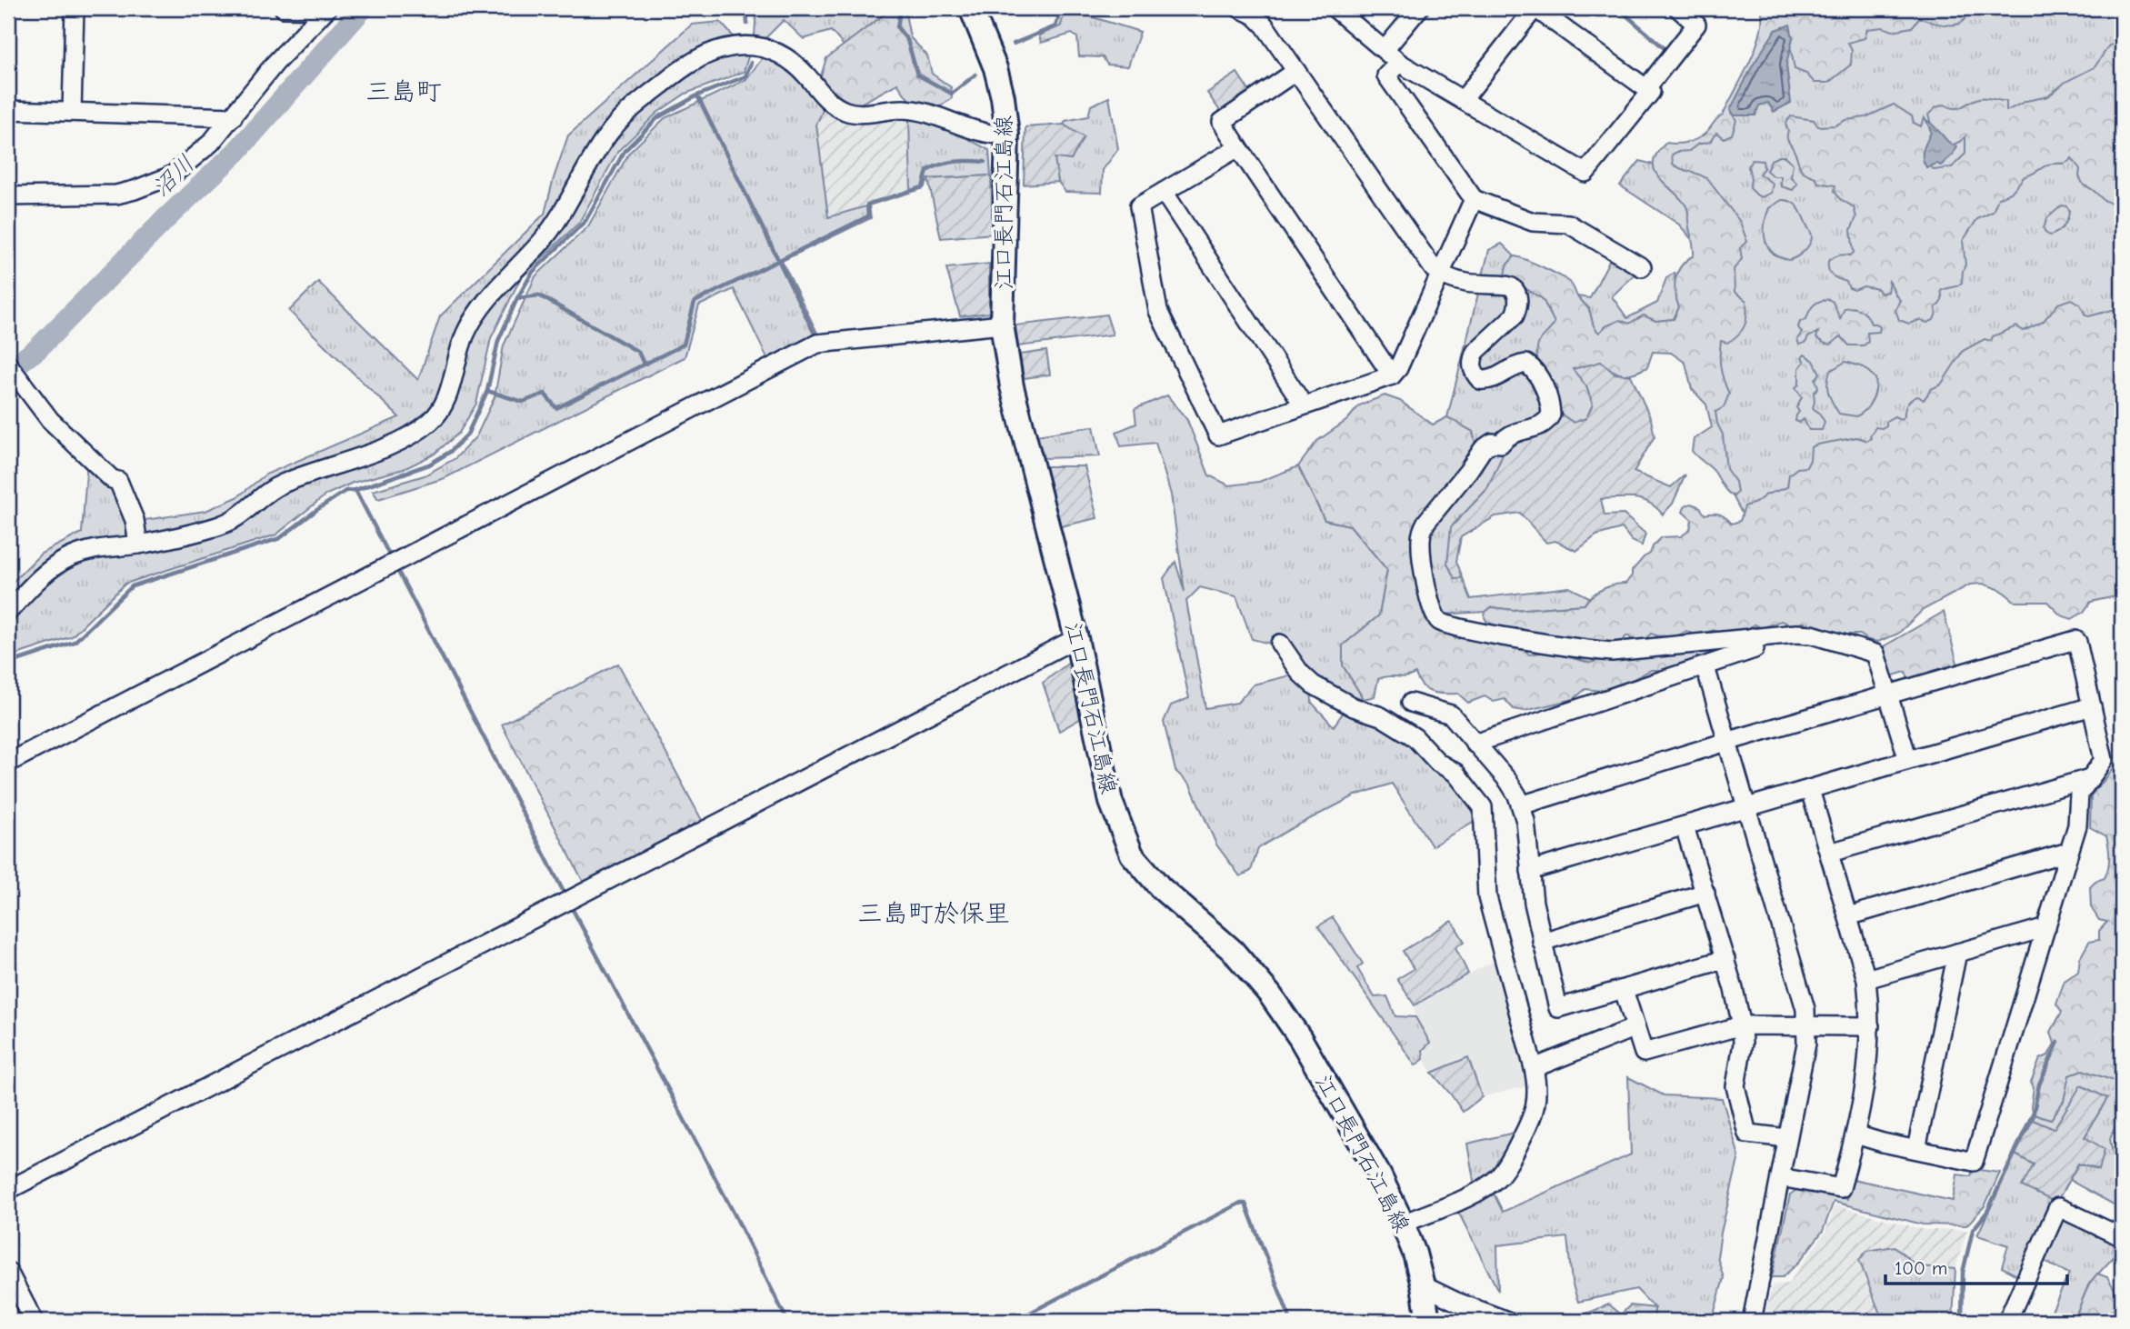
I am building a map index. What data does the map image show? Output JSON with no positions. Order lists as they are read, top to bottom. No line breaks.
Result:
{"streets":{"main road":["江口長門石江島線"]},"districts":["三島町","三島町於保里"],"water":["沼川"],"scale_bar":"100 m"}
